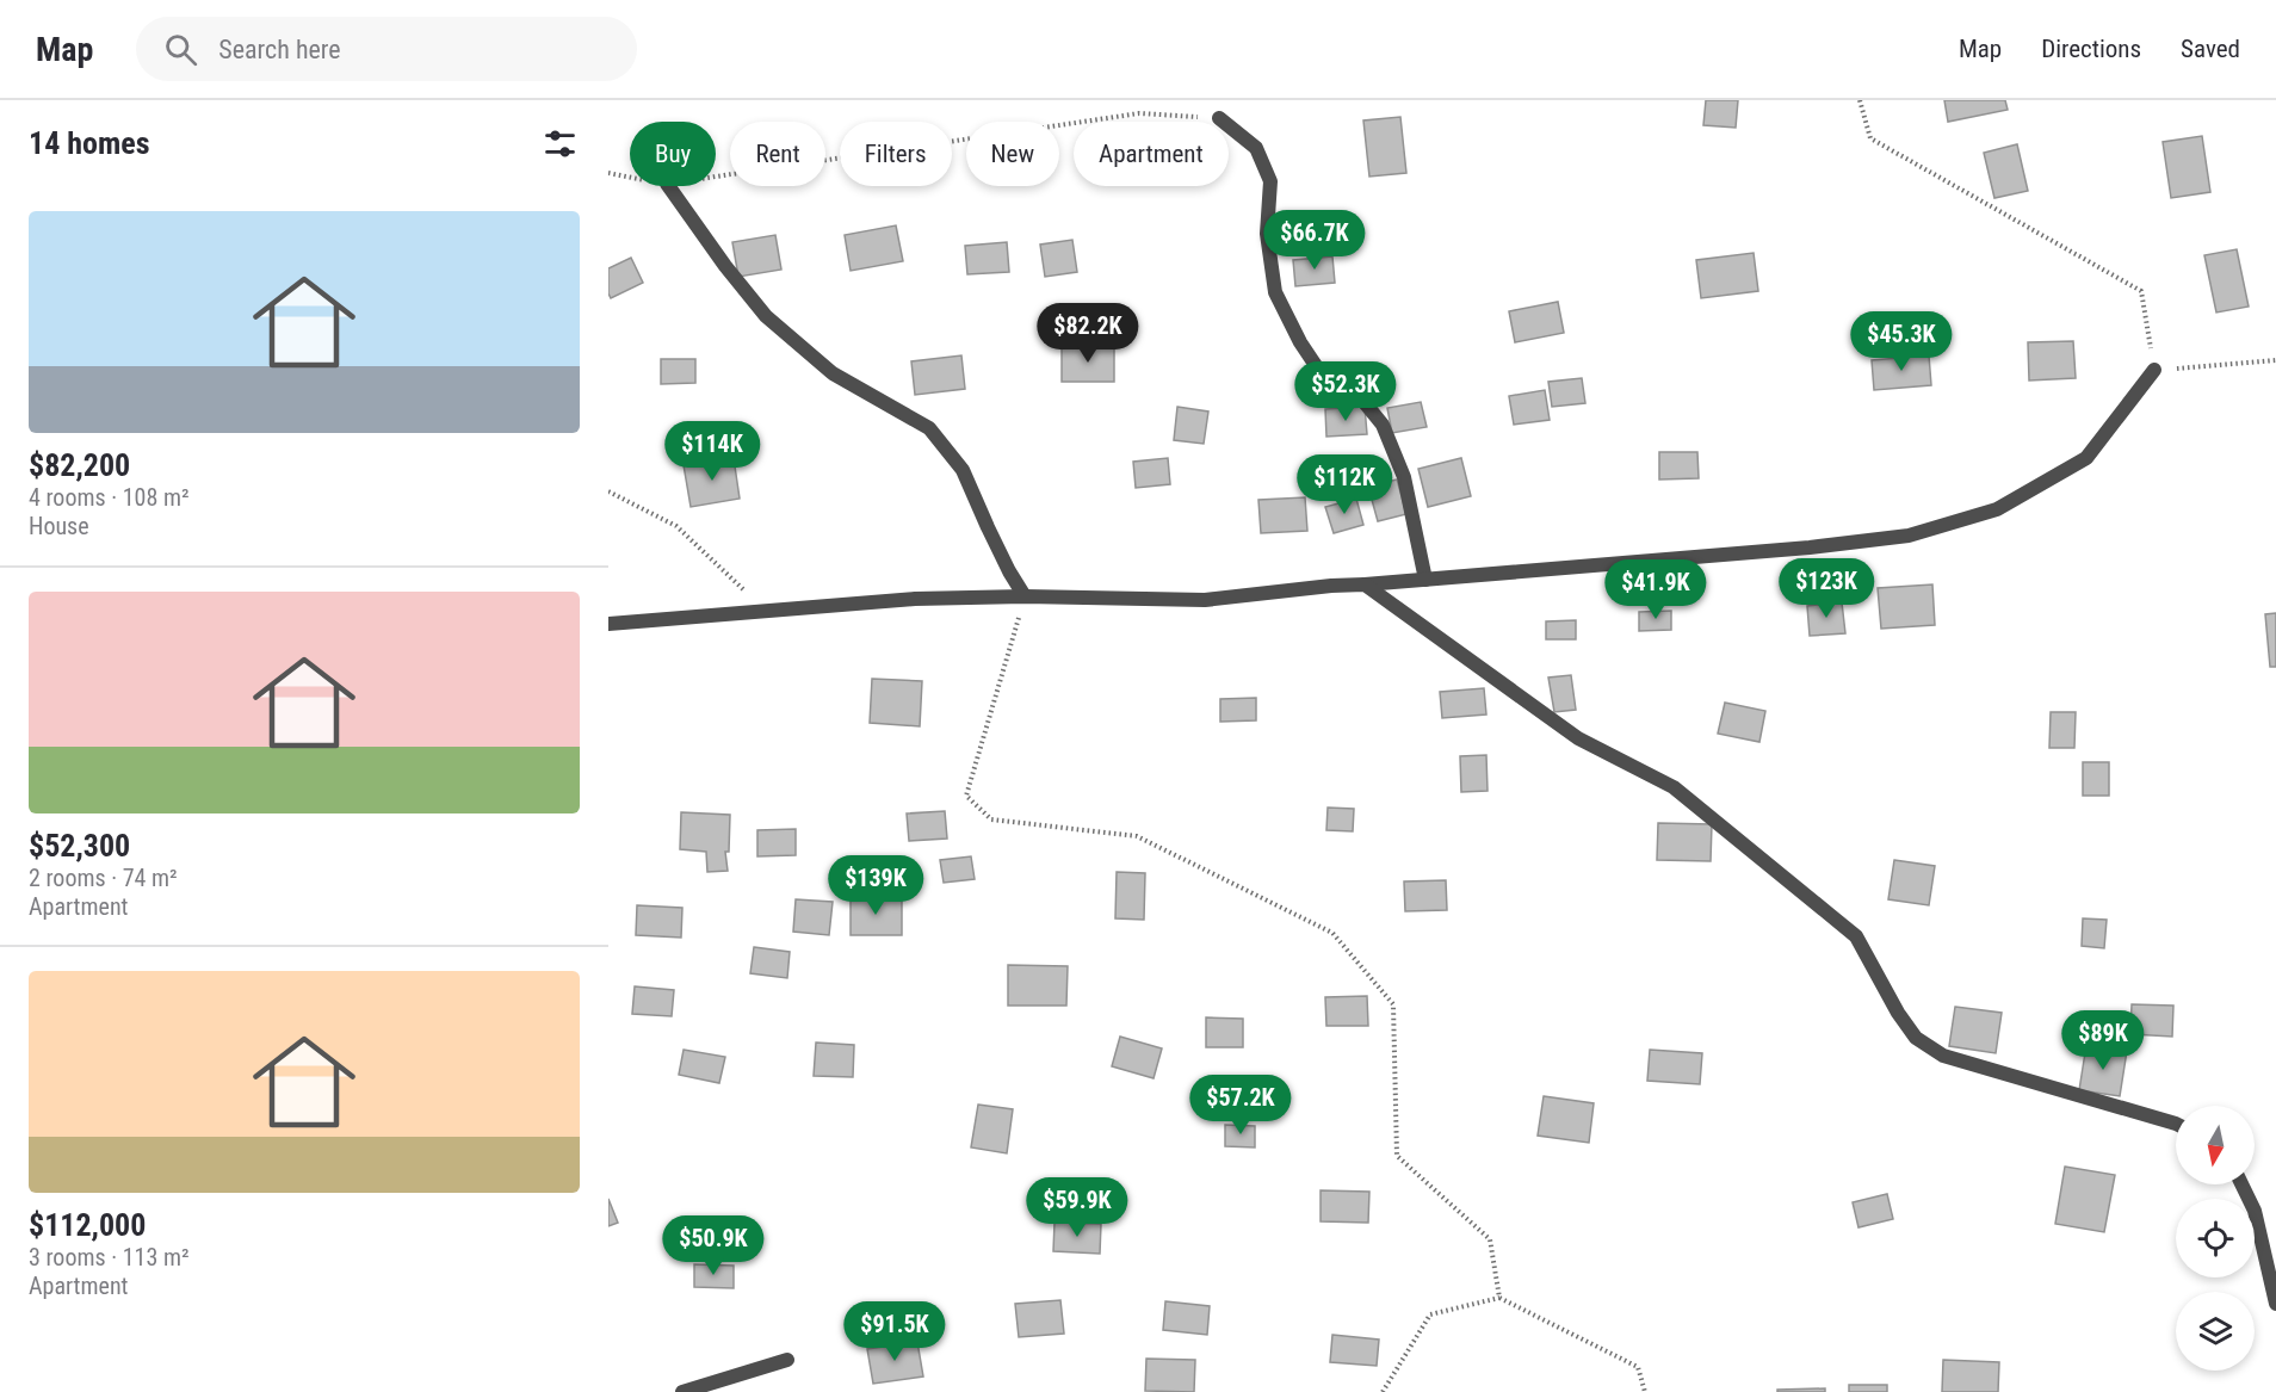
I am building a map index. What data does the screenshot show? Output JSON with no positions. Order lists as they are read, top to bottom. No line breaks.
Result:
{"north":"bottom","page":{"header":"Map","search":"Search here","nav":["Map","Directions","Saved"],"heading":"14 homes","chip":["Buy","Rent","Filters","New","Apartment"],"list":[{"name":"$82,200","note":"4 rooms · 108 m² · House"},{"name":"$52,300","note":"2 rooms · 74 m² · Apartment"},{"name":"$112,000","note":"3 rooms · 113 m² · Apartment"}],"price":["$66.7K","$82.2K","$45.3K","$52.3K","$114K","$112K","$123K","$41.9K","$139K","$89K","$57.2K","$59.9K","$50.9K","$91.5K"]}}
